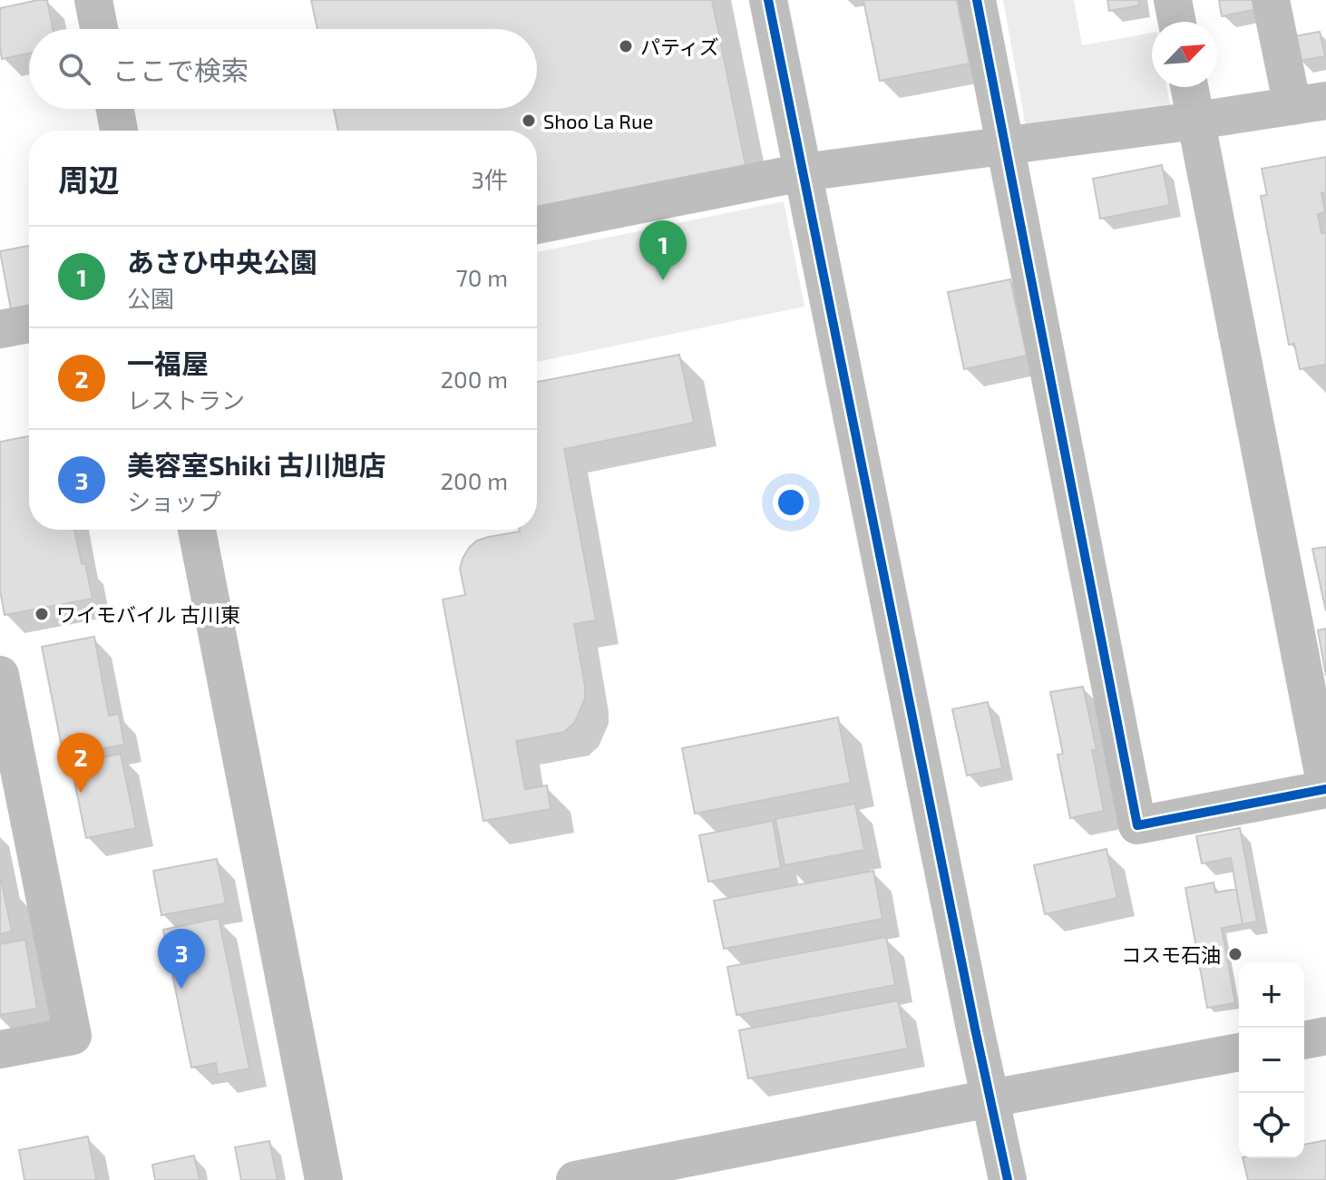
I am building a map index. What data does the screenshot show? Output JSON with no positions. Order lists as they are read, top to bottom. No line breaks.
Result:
{"places":["パティズ","Shoo La Rue","ワイモバイル 古川東","コスモ石油"],"north":"top right","page":{"search":"ここで検索","heading":["周辺","3件"],"pins":["1","2","3"],"list":[{"mark":"1","name":"あさひ中央公園","note":"公園","value":"70 m"},{"mark":"2","name":"一福屋","note":"レストラン","value":"200 m"},{"mark":"3","name":"美容室Shiki 古川旭店","note":"ショップ","value":"200 m"}],"map_buttons":["+","−"]}}
